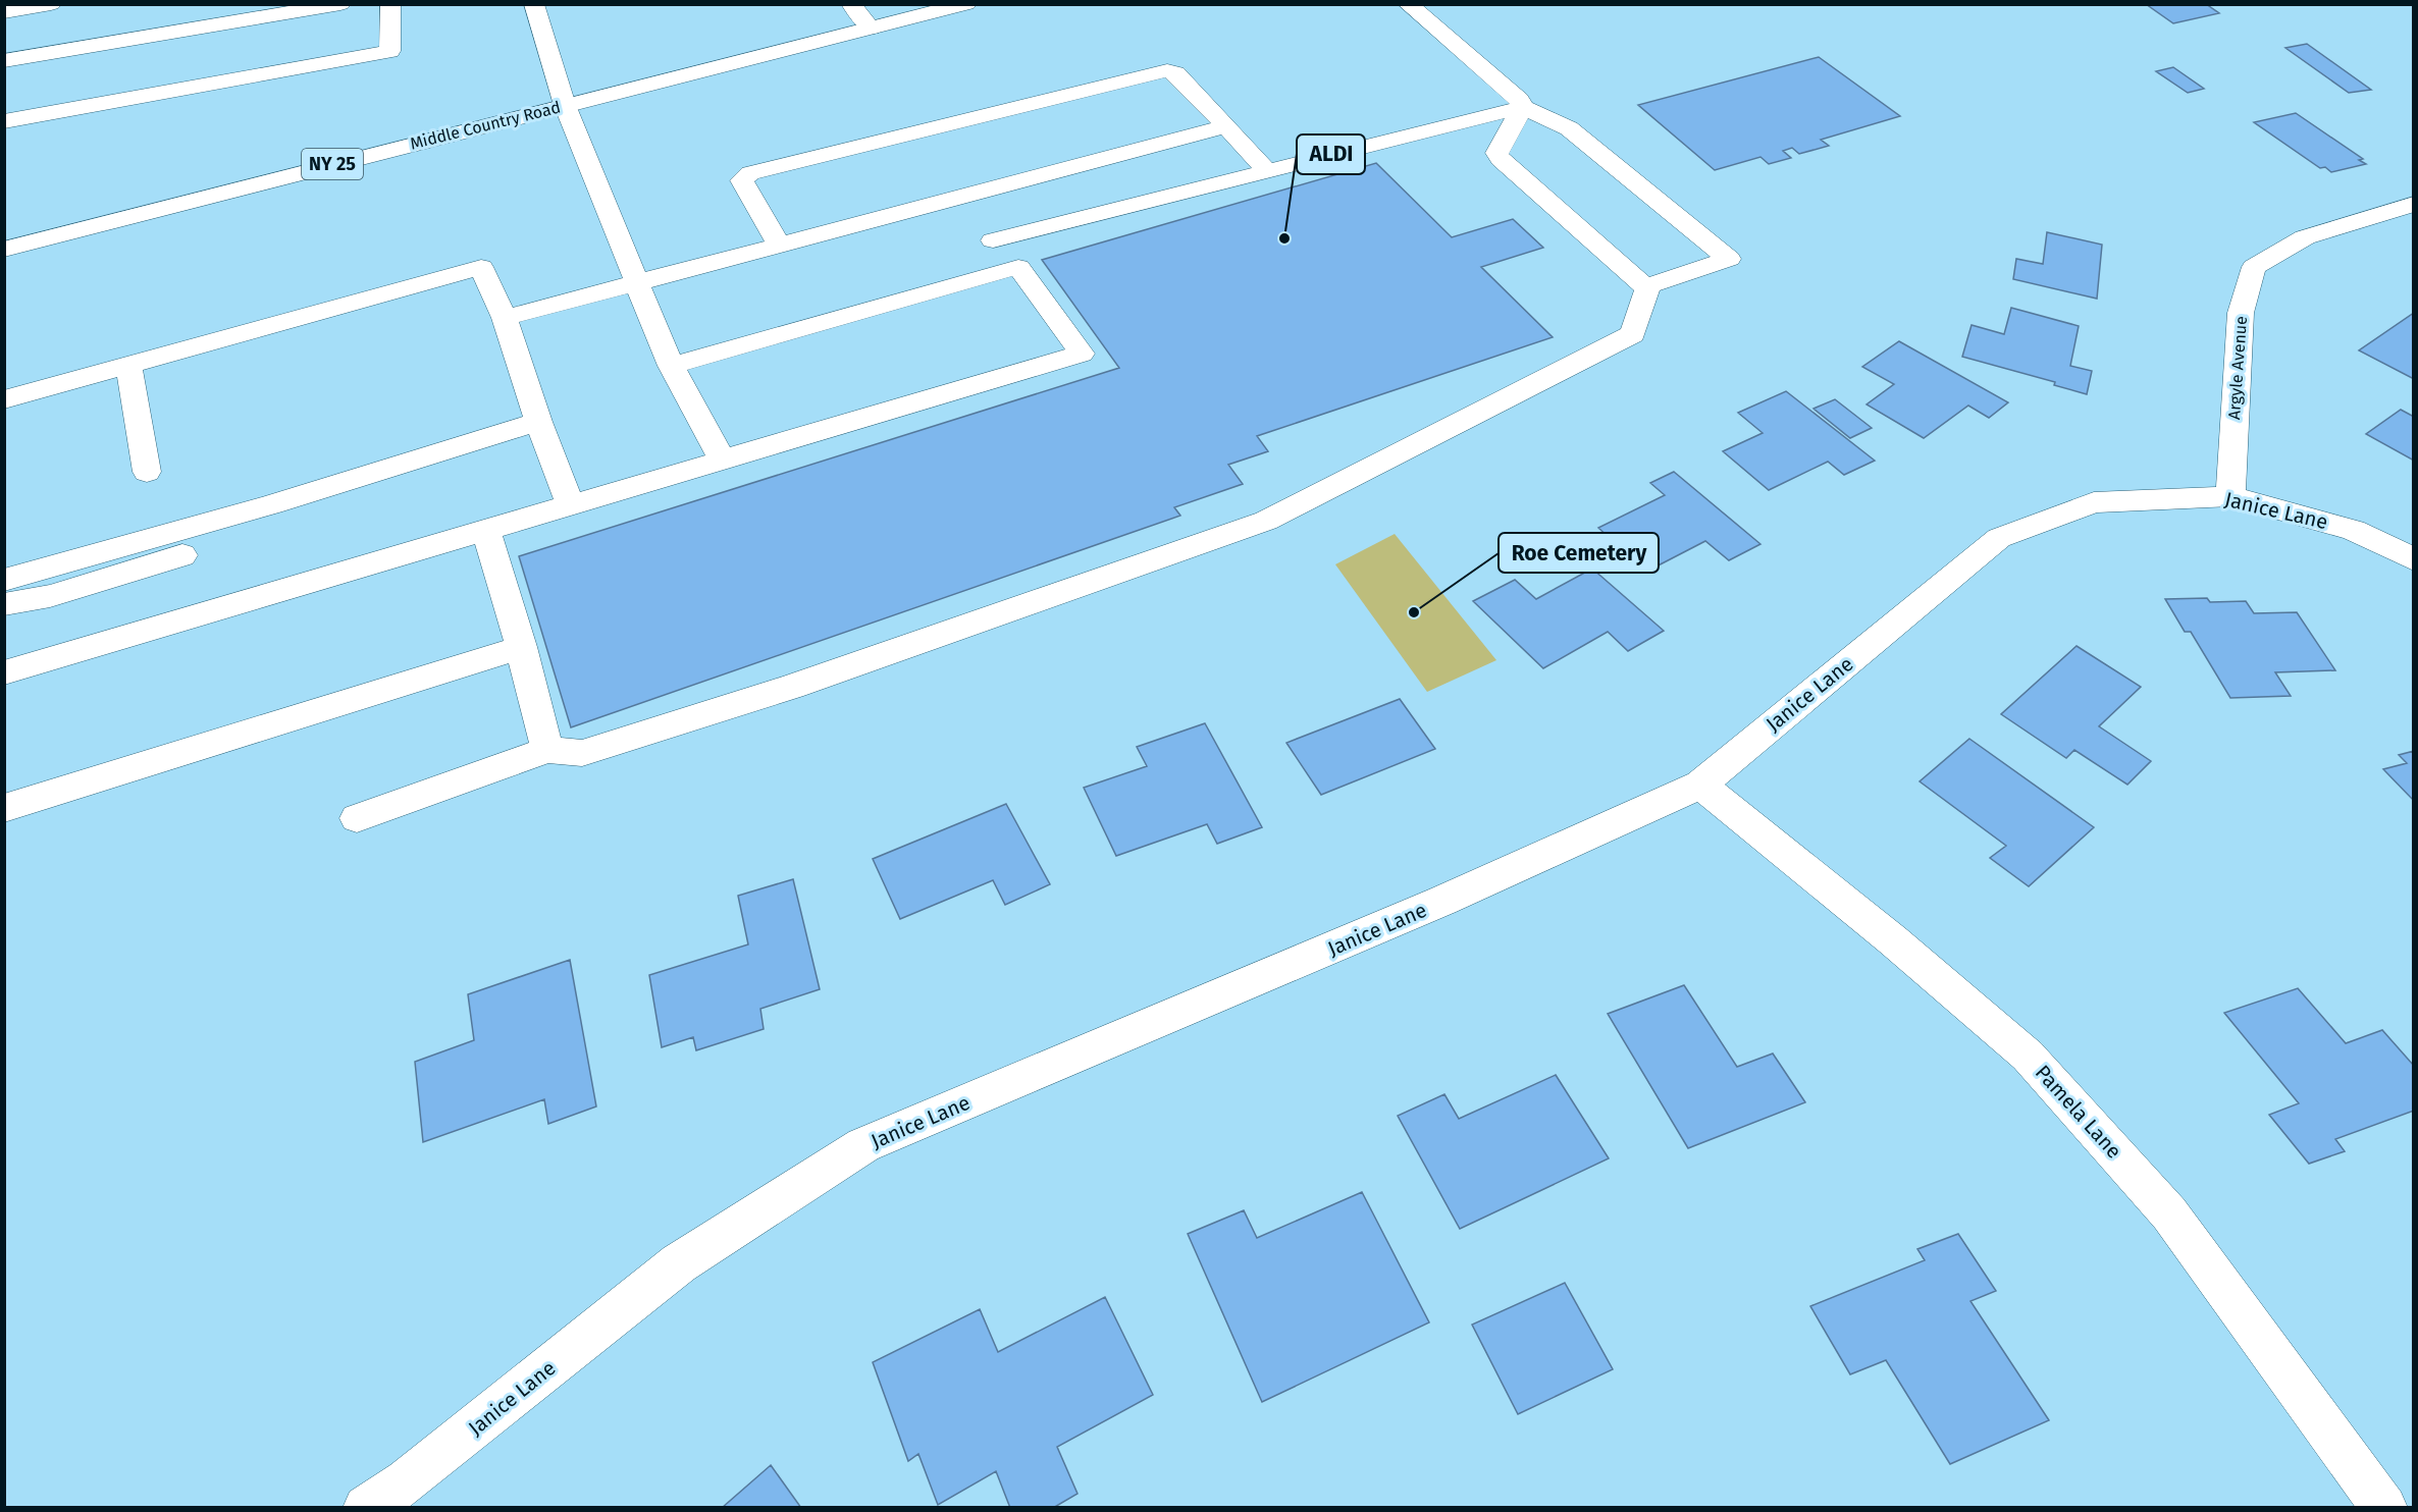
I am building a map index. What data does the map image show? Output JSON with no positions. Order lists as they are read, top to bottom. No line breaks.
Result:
{"streets":{"street":["Middle Country Road","NY 25","Argyle Avenue","Janice Lane","Pamela Lane"]},"crossings":[["Argyle Avenue","Janice Lane"],["Janice Lane","Pamela Lane"]],"places":["ALDI","Roe Cemetery"]}
